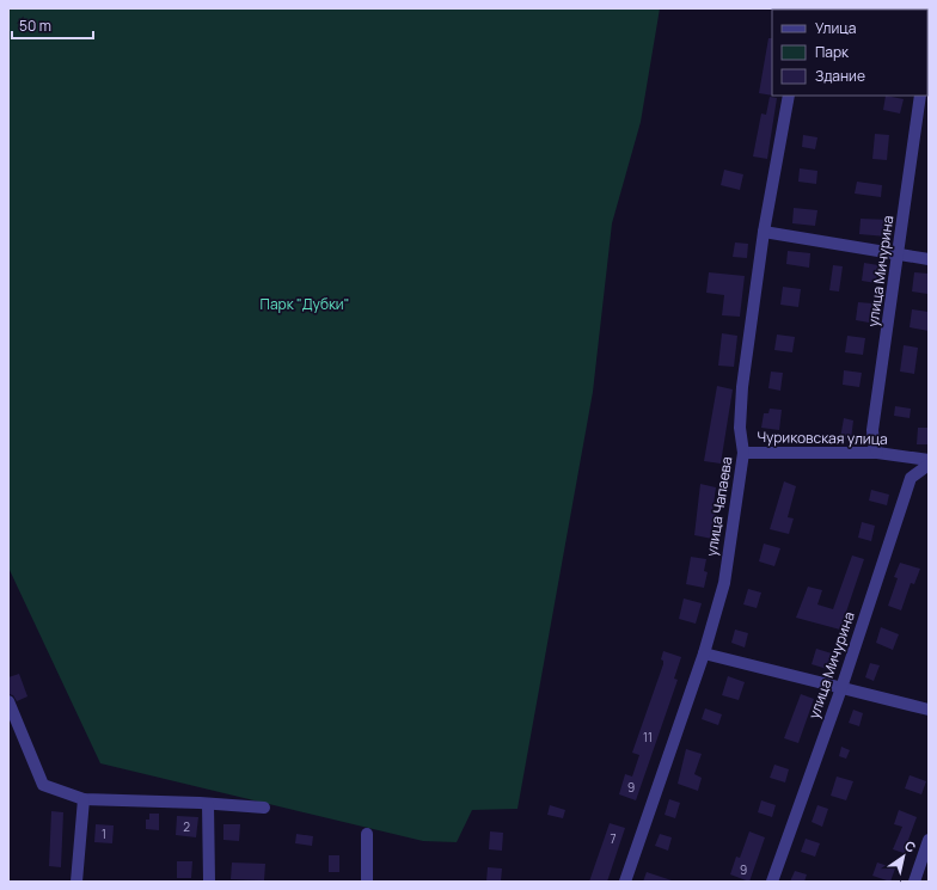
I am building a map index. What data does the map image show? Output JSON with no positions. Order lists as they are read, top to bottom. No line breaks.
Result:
{"streets":{"street":["улица Мичурина","Чуриковская улица","улица Чапаева"]},"crossings":[["улица Мичурина","Чуриковская улица"],["Чуриковская улица","улица Чапаева"]],"parks":["Парк \"Дубки\""],"house_numbers":["11","9","2","1","7","9"],"legend":["Улица","Парк","Здание"],"scale_bar":"50 m","north":"top right"}
